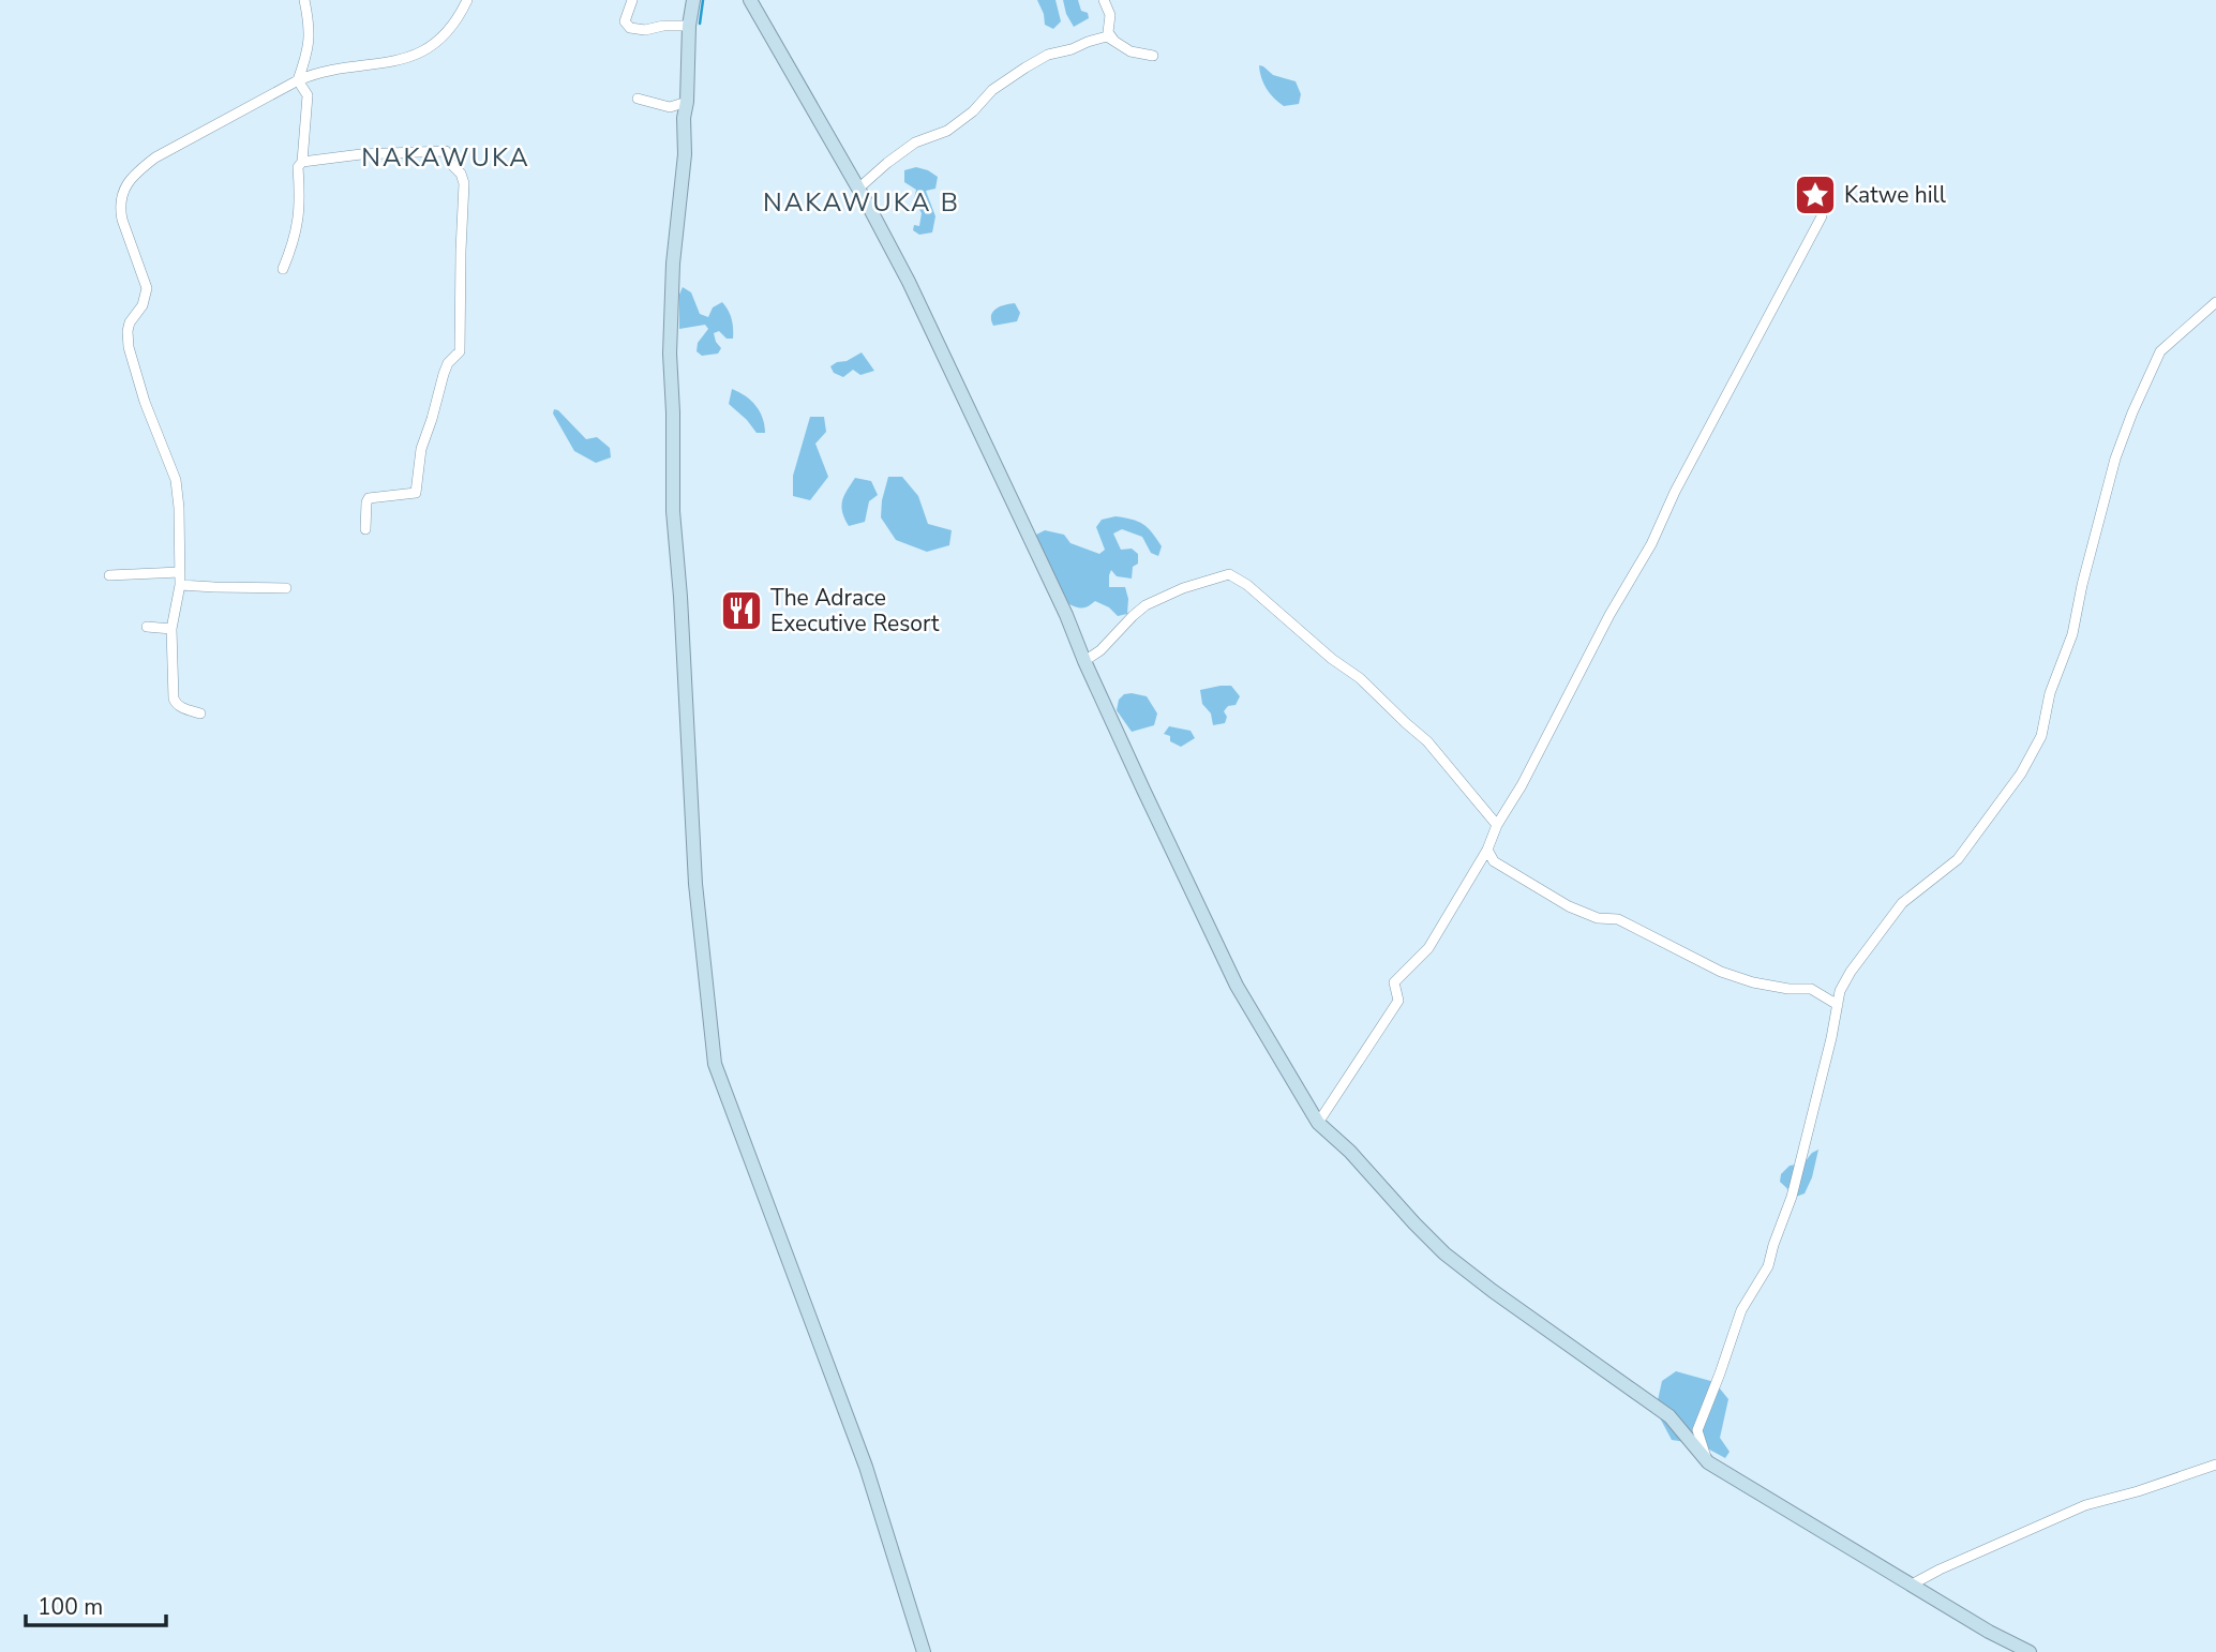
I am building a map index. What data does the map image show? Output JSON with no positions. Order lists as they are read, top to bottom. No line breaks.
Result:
{"districts":["NAKAWUKA","NAKAWUKA B"],"places":{"place":["Katwe hill"],"restaurant":["The Adrace Executive Resort"]},"scale_bar":"100 m"}
